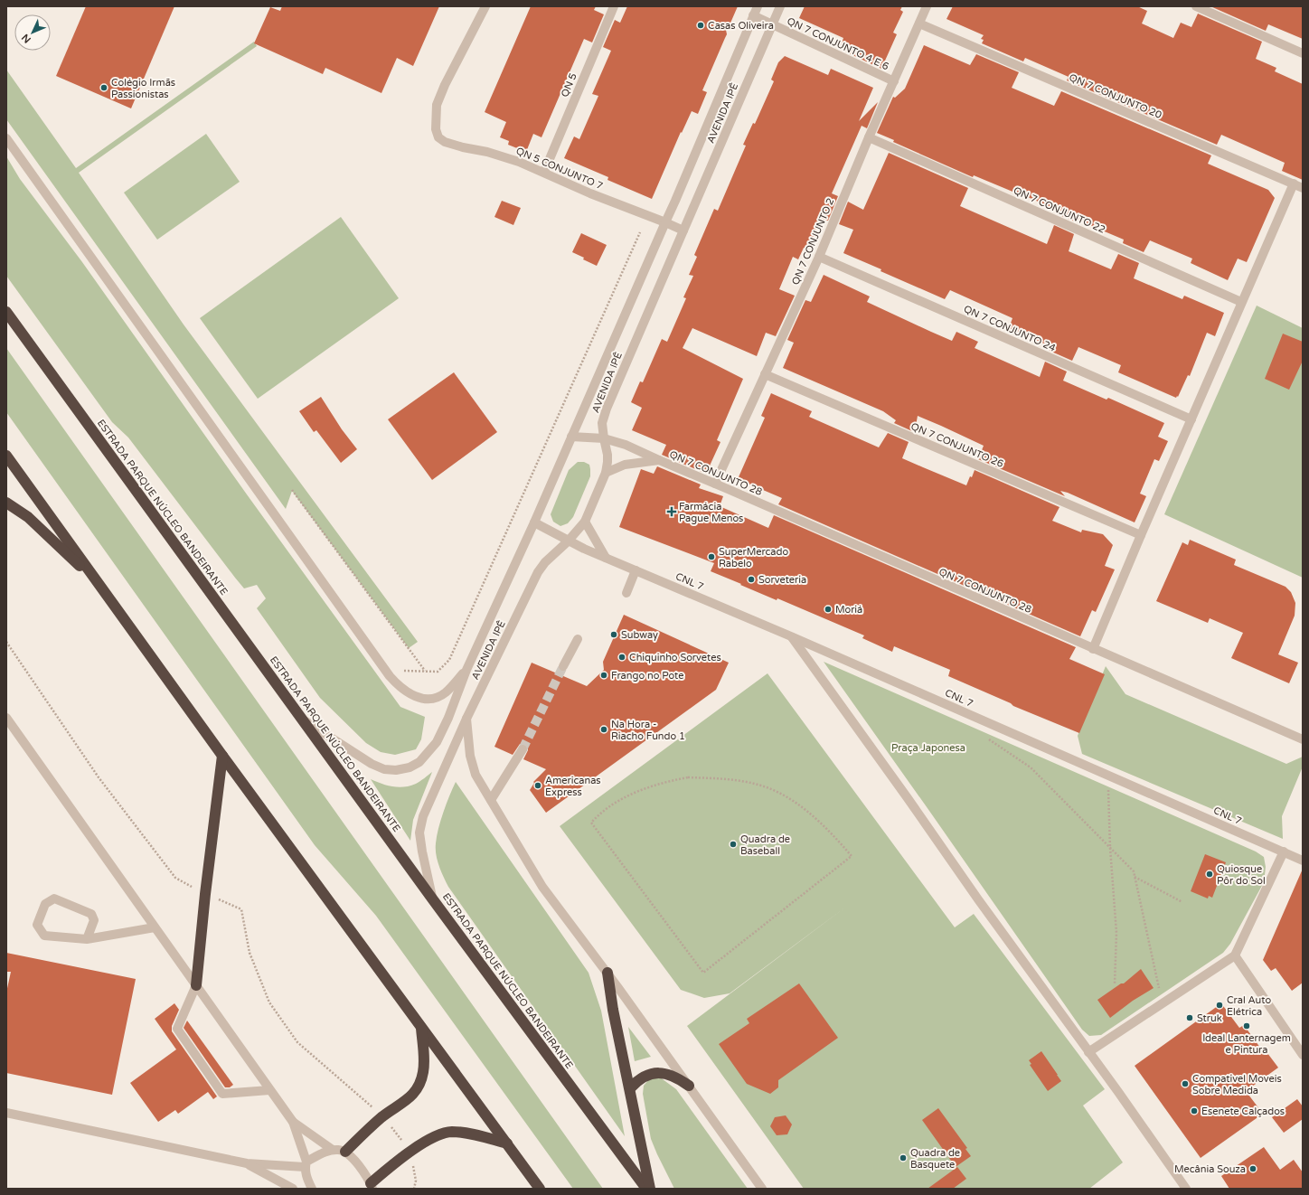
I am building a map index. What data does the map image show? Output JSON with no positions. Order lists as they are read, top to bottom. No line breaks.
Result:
{"streets":{"highway":["ESTRADA PARQUE NÚCLEO BANDEIRANTE"],"street":["QN 7 CONJUNTO 4 E 6","QN 5","QN 7 CONJUNTO 20","AVENIDA IPÊ","QN 5 CONJUNTO 7","QN 7 CONJUNTO 22","QN 7 CONJUNTO 2","QN 7 CONJUNTO 24","QN 7 CONJUNTO 26","QN 7 CONJUNTO 28","CNL 7"]},"crossings":[["QN 7 CONJUNTO 4 E 6","AVENIDA IPÊ"],["QN 7 CONJUNTO 4 E 6","QN 7 CONJUNTO 2"],["QN 5","QN 5 CONJUNTO 7"],["QN 7 CONJUNTO 20","QN 7 CONJUNTO 2"],["AVENIDA IPÊ","QN 5 CONJUNTO 7"],["AVENIDA IPÊ","QN 7 CONJUNTO 28"],["AVENIDA IPÊ","ESTRADA PARQUE NÚCLEO BANDEIRANTE"],["AVENIDA IPÊ","CNL 7"],["QN 7 CONJUNTO 22","QN 7 CONJUNTO 2"],["QN 7 CONJUNTO 2","QN 7 CONJUNTO 24"],["QN 7 CONJUNTO 2","QN 7 CONJUNTO 26"],["QN 7 CONJUNTO 2","QN 7 CONJUNTO 28"]],"parks":["Praça Japonesa"],"places":{"other":["Casas Oliveira","Colégio Irmãs Passionistas","SuperMercado Rabelo","Sorveteria","Moriá","Subway","Chiquinho Sorvetes","Frango no Pote","Na Hora - Riacho Fundo 1","Americanas Express","Quadra de Baseball","Quiosque Pôr do Sol","Cral Auto Elétrica","Struk","Ideal Lanternagem e Pintura","Compativel Moveis Sobre Medida","Esenete Calçados","Quadra de Basquete","Mecânia Souza"],"health":["Farmácia Pague Menos"]},"north":"bottom left"}
